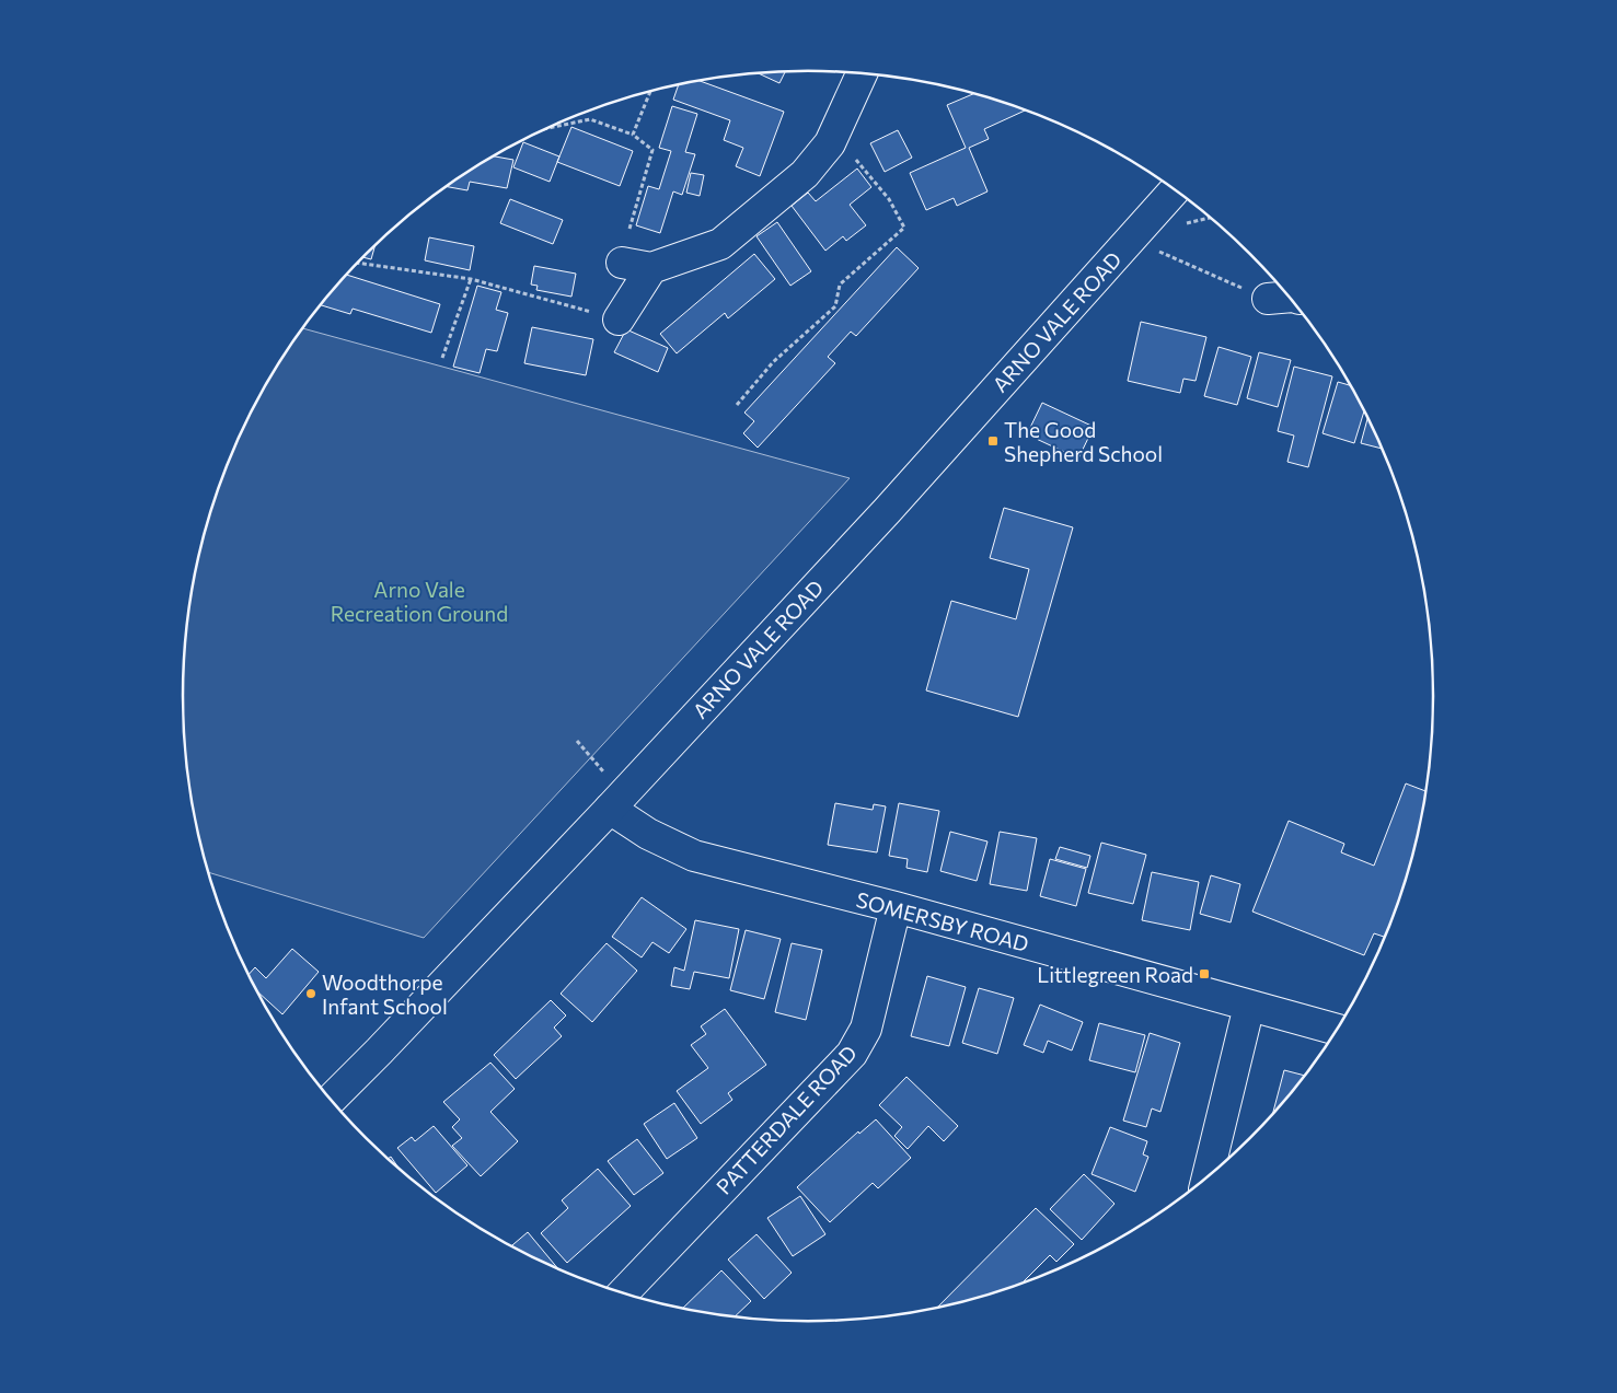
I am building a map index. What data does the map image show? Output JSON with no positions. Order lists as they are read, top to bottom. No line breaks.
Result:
{"streets":{"street":["ARNO VALE ROAD","SOMERSBY ROAD","PATTERDALE ROAD"]},"crossings":[["ARNO VALE ROAD","SOMERSBY ROAD"],["SOMERSBY ROAD","PATTERDALE ROAD"]],"parks":["Arno Vale Recreation Ground"],"places":{"transit":["The Good Shepherd School","Littlegreen Road"],"other":["Woodthorpe Infant School"]}}
